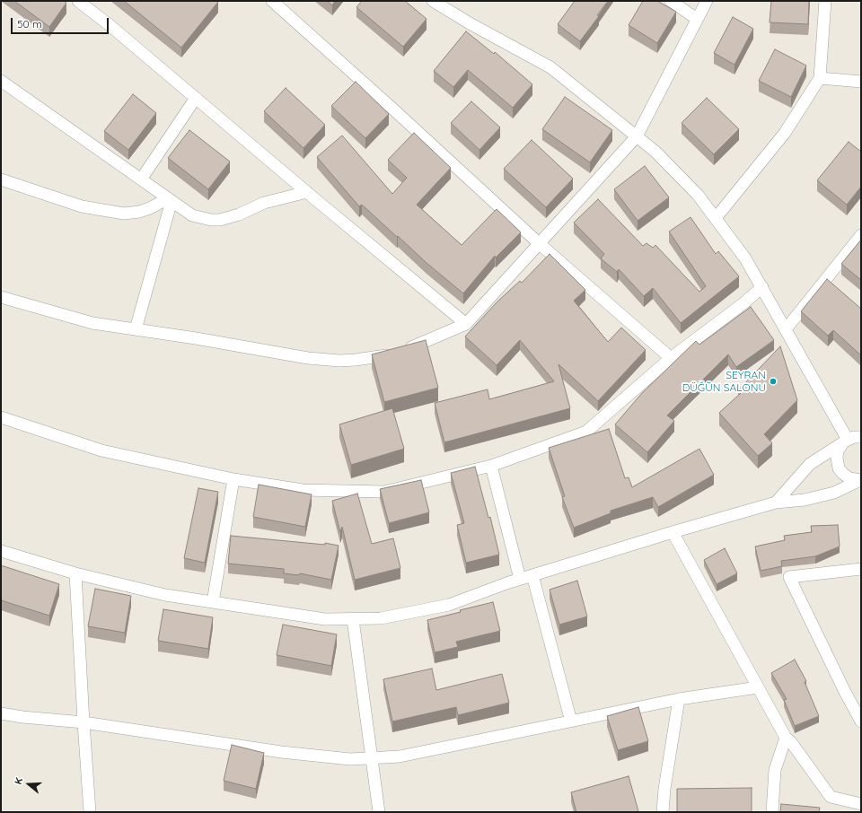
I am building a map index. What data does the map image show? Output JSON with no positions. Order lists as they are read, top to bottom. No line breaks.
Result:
{"places":["SEYRAN DÜĞÜN SALONU"],"scale_bar":"50 m","north":"left"}
